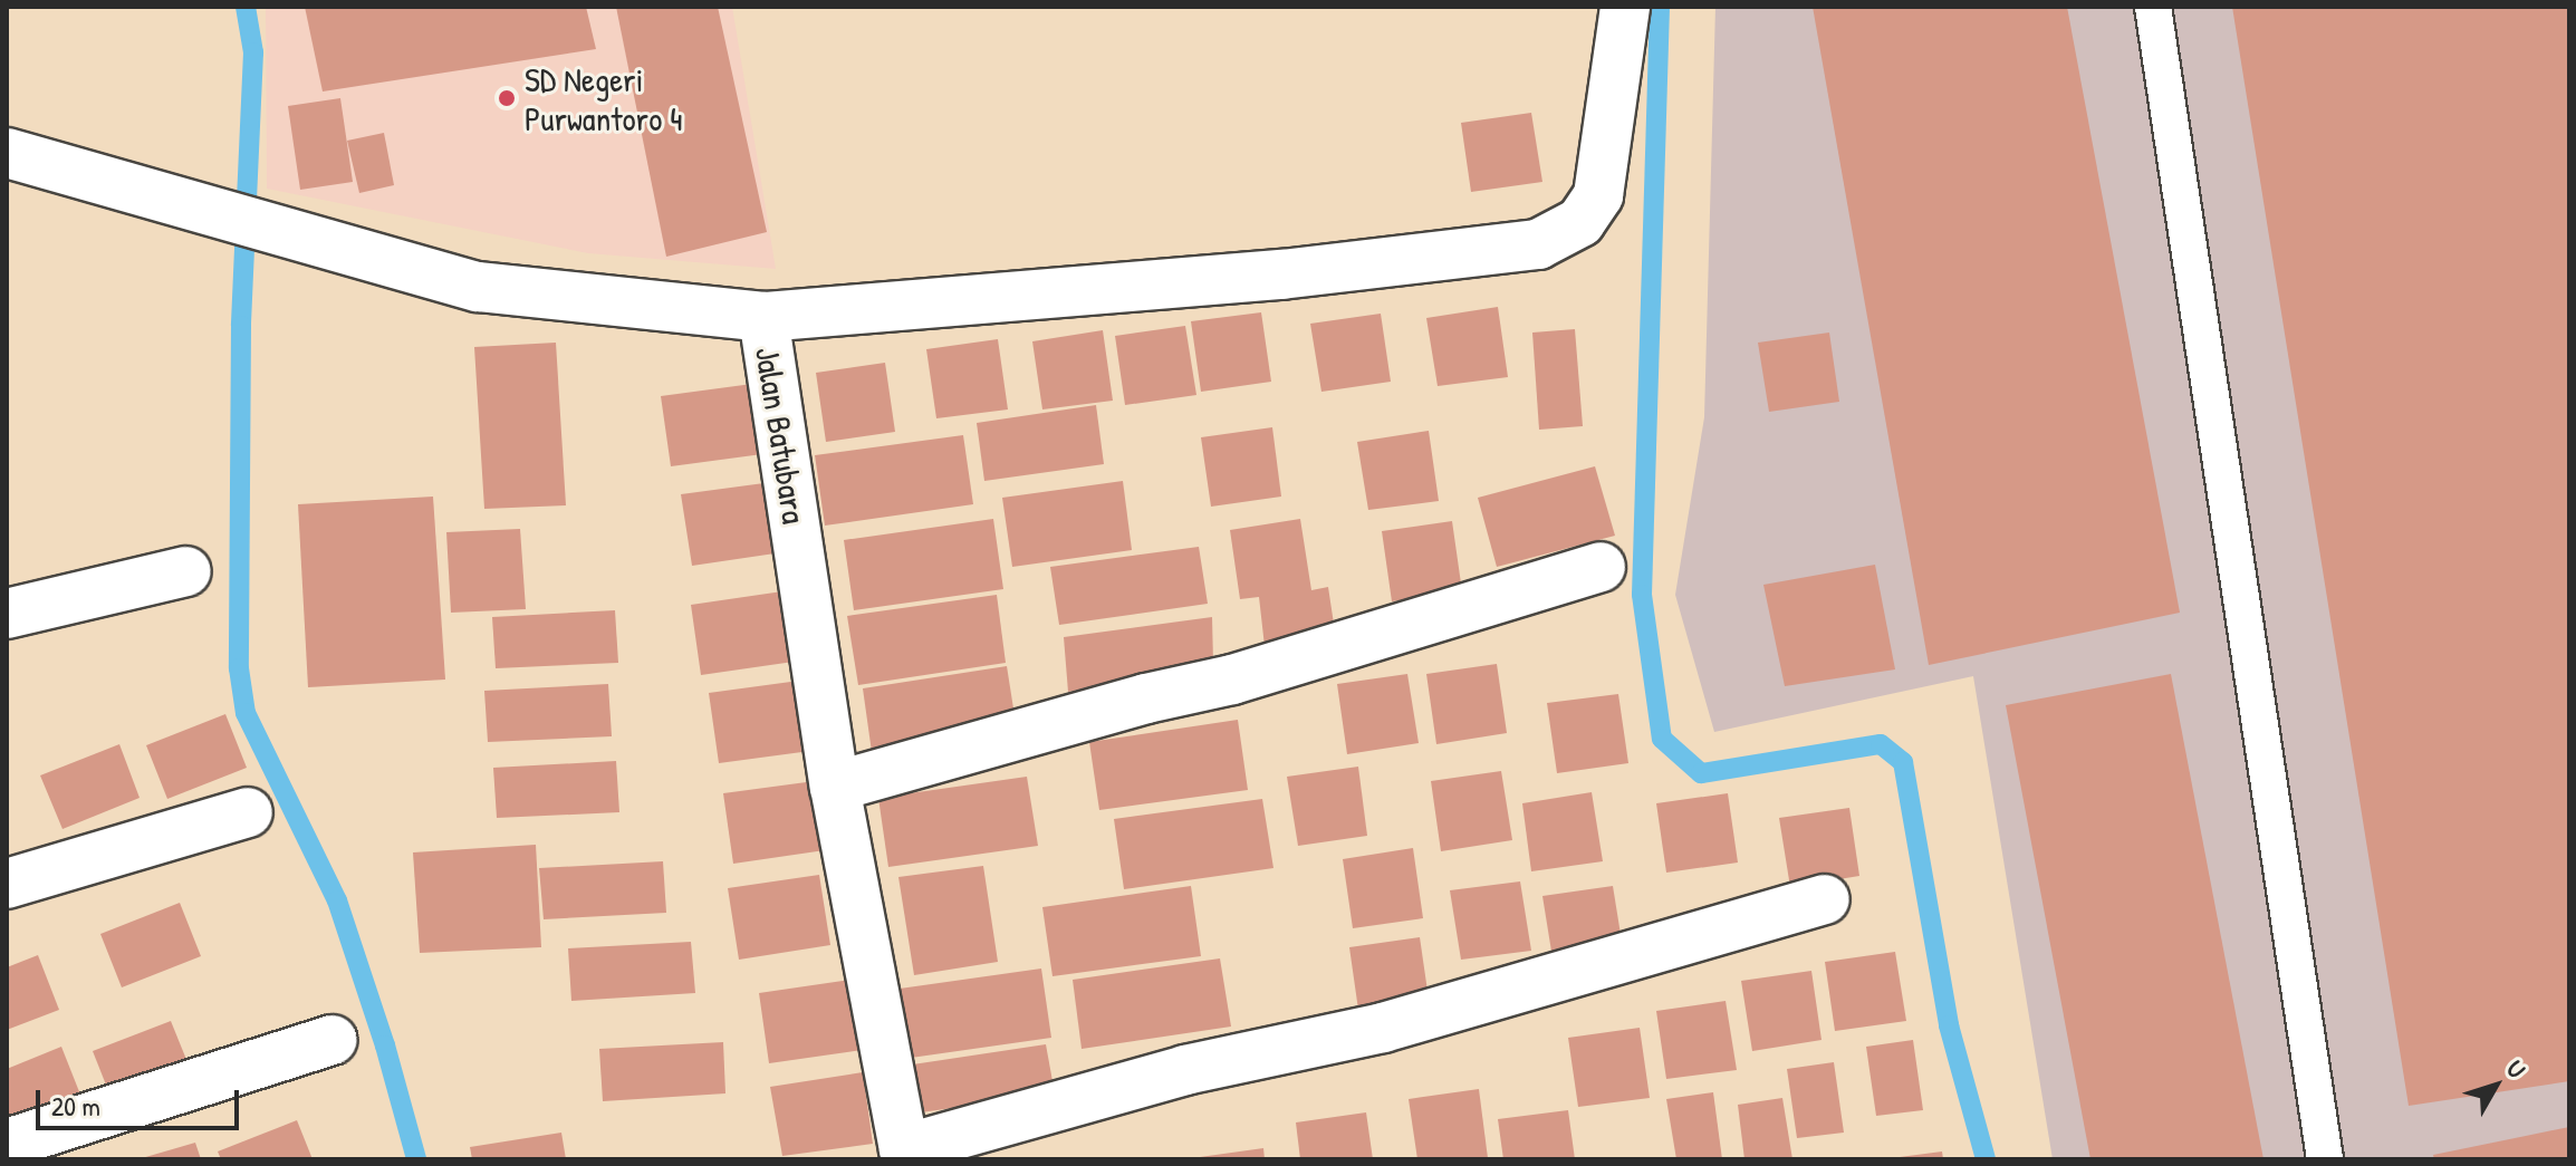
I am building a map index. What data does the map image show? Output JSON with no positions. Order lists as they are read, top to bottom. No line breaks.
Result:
{"streets":{"street":["Jalan Batubara"]},"places":["SD Negeri Purwantoro 4"],"scale_bar":"20 m","north":"top right"}
